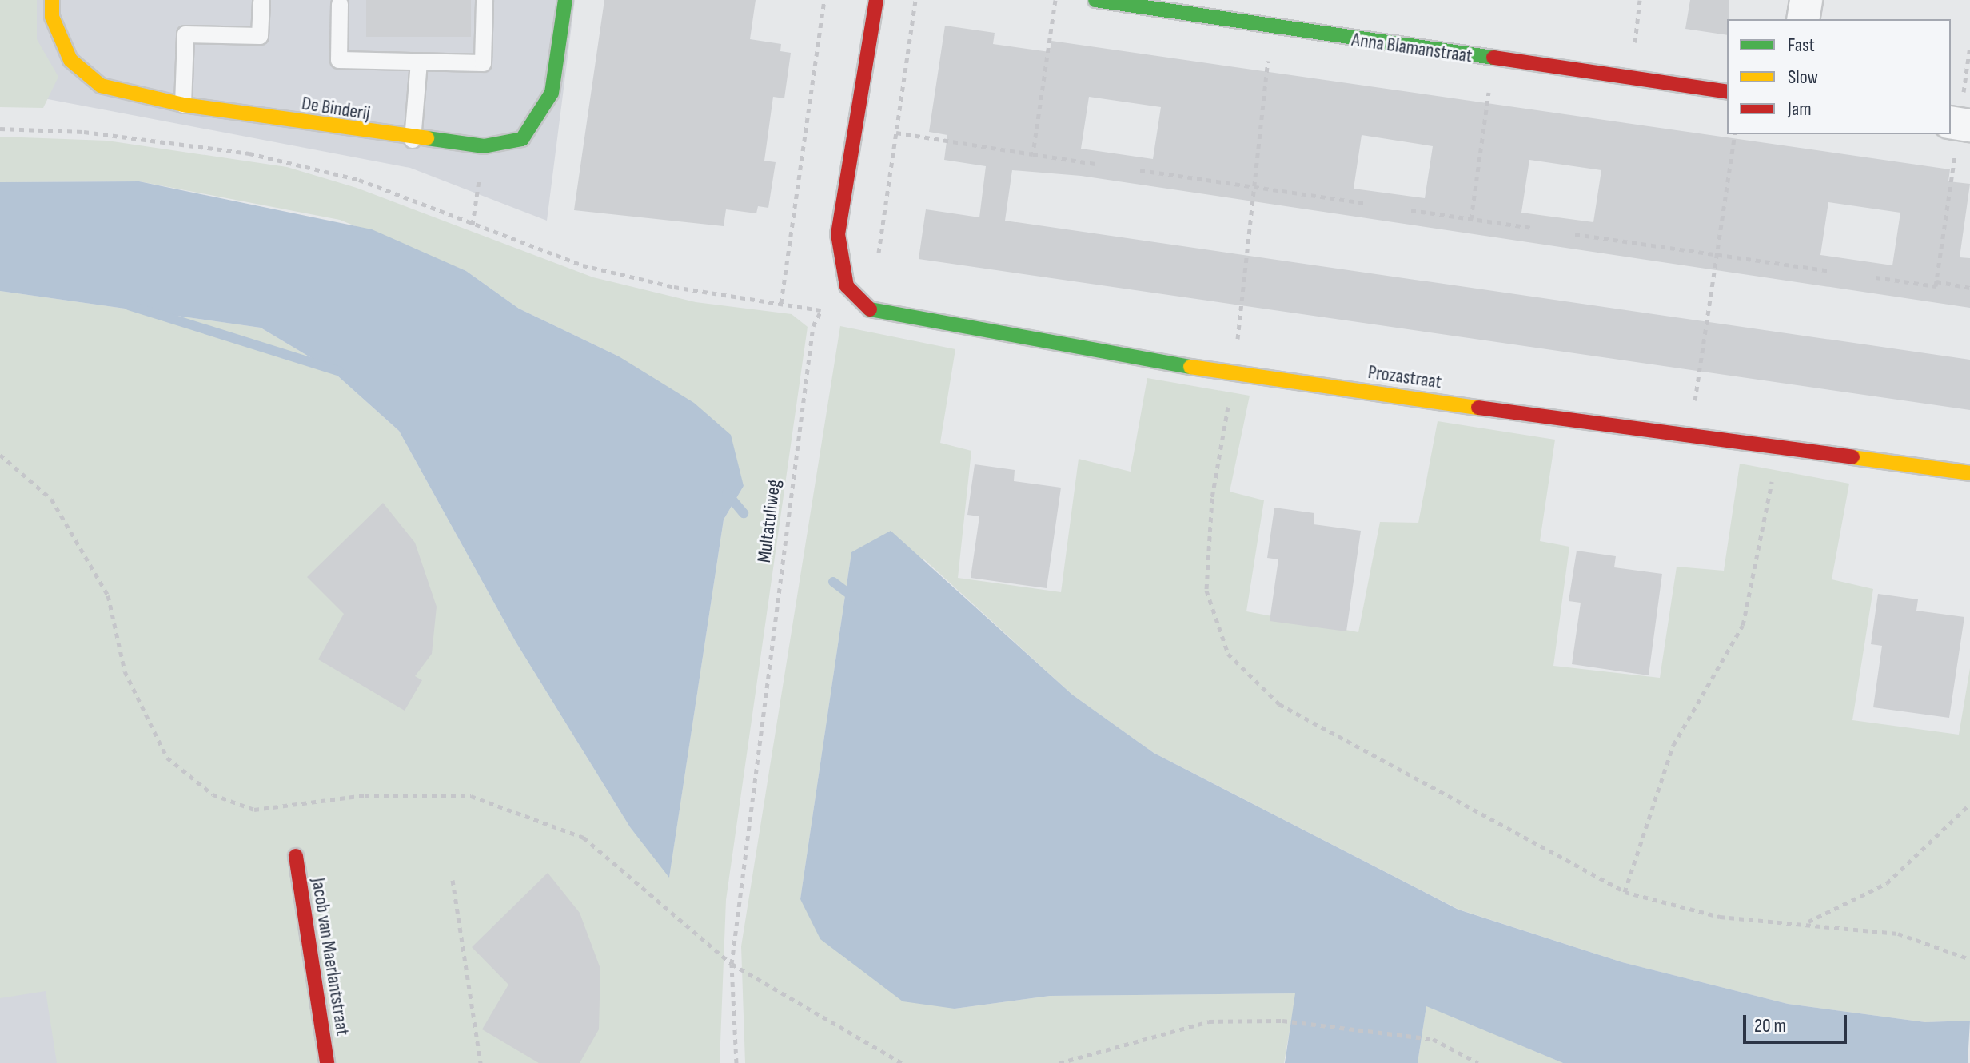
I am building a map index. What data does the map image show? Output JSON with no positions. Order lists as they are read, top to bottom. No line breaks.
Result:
{"streets":{"street":["Anna Blamanstraat","De Binderij","Prozastraat","Jacob van Maerlantstraat"],"path":["Multatuliweg"]},"legend":["Fast","Slow","Jam"],"scale_bar":"20 m"}
